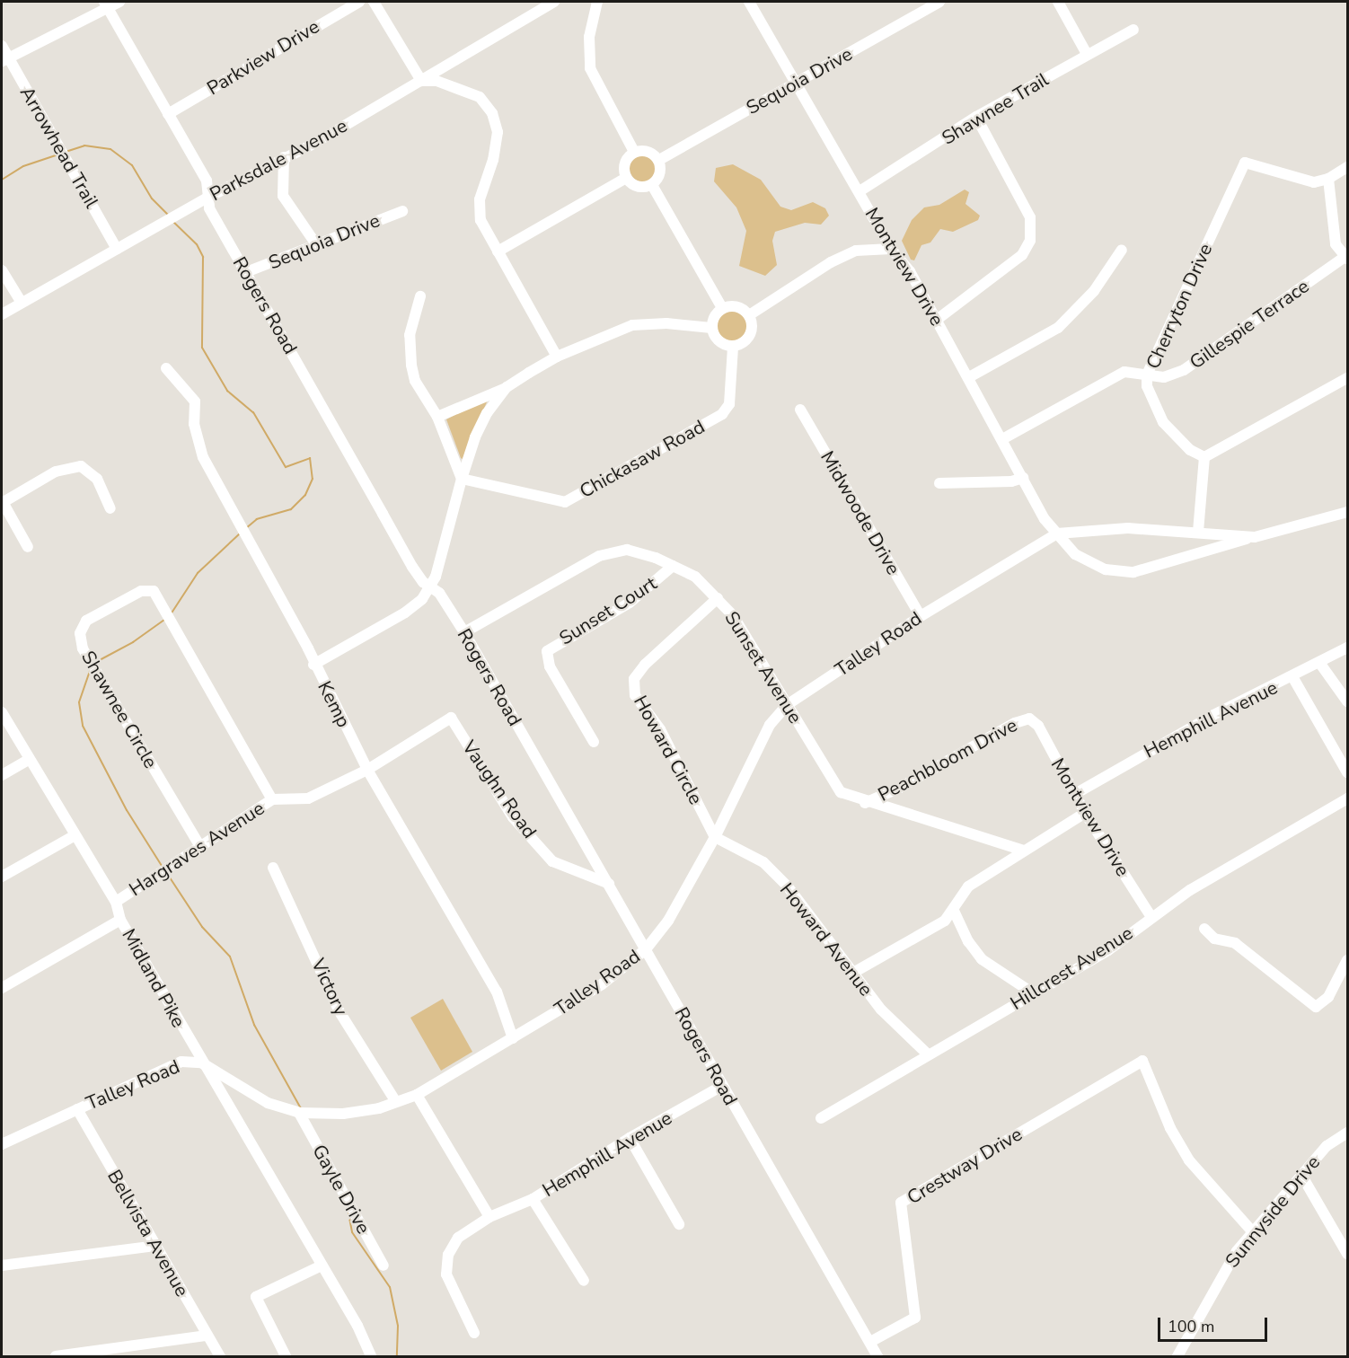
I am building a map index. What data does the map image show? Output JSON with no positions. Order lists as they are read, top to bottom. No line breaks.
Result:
{"streets":{"street":["Parkview Drive","Sequoia Drive","Shawnee Trail","Arrowhead Trail","Parksdale Avenue","Montview Drive","Rogers Road","Cherryton Drive","Gillespie Terrace","Chickasaw Road","Midwoode Drive","Sunset Court","Talley Road","Sunset Avenue","Kemp","Shawnee Circle","Hemphill Avenue","Howard Circle","Peachbloom Drive","Vaughn Road","Hargraves Avenue","Howard Avenue","Hillcrest Avenue","Midland Pike","Victory","Crestway Drive","Gayle Drive","Sunnyside Drive","Bellvista Avenue"]},"crossings":[["Parkview Drive","Rogers Road"],["Sequoia Drive","Montview Drive"],["Sequoia Drive","Rogers Road"],["Shawnee Trail","Montview Drive"],["Arrowhead Trail","Parksdale Avenue"],["Parksdale Avenue","Rogers Road"],["Montview Drive","Gillespie Terrace"],["Montview Drive","Talley Road"],["Montview Drive","Hemphill Avenue"],["Montview Drive","Peachbloom Drive"],["Montview Drive","Hillcrest Avenue"],["Rogers Road","Talley Road"],["Rogers Road","Sunset Avenue"],["Rogers Road","Hemphill Avenue"],["Rogers Road","Vaughn Road"],["Rogers Road","Crestway Drive"],["Cherryton Drive","Gillespie Terrace"],["Midwoode Drive","Talley Road"],["Sunset Court","Sunset Avenue"],["Talley Road","Sunset Avenue"],["Talley Road","Kemp"],["Talley Road","Howard Circle"],["Talley Road","Howard Avenue"],["Talley Road","Midland Pike"],["Talley Road","Victory"],["Talley Road","Gayle Drive"],["Talley Road","Bellvista Avenue"],["Sunset Avenue","Howard Circle"],["Sunset Avenue","Peachbloom Drive"],["Kemp","Hargraves Avenue"],["Shawnee Circle","Hargraves Avenue"],["Howard Circle","Howard Avenue"],["Vaughn Road","Hargraves Avenue"],["Hargraves Avenue","Midland Pike"],["Howard Avenue","Hillcrest Avenue"],["Crestway Drive","Sunnyside Drive"]],"scale_bar":"100 m"}
